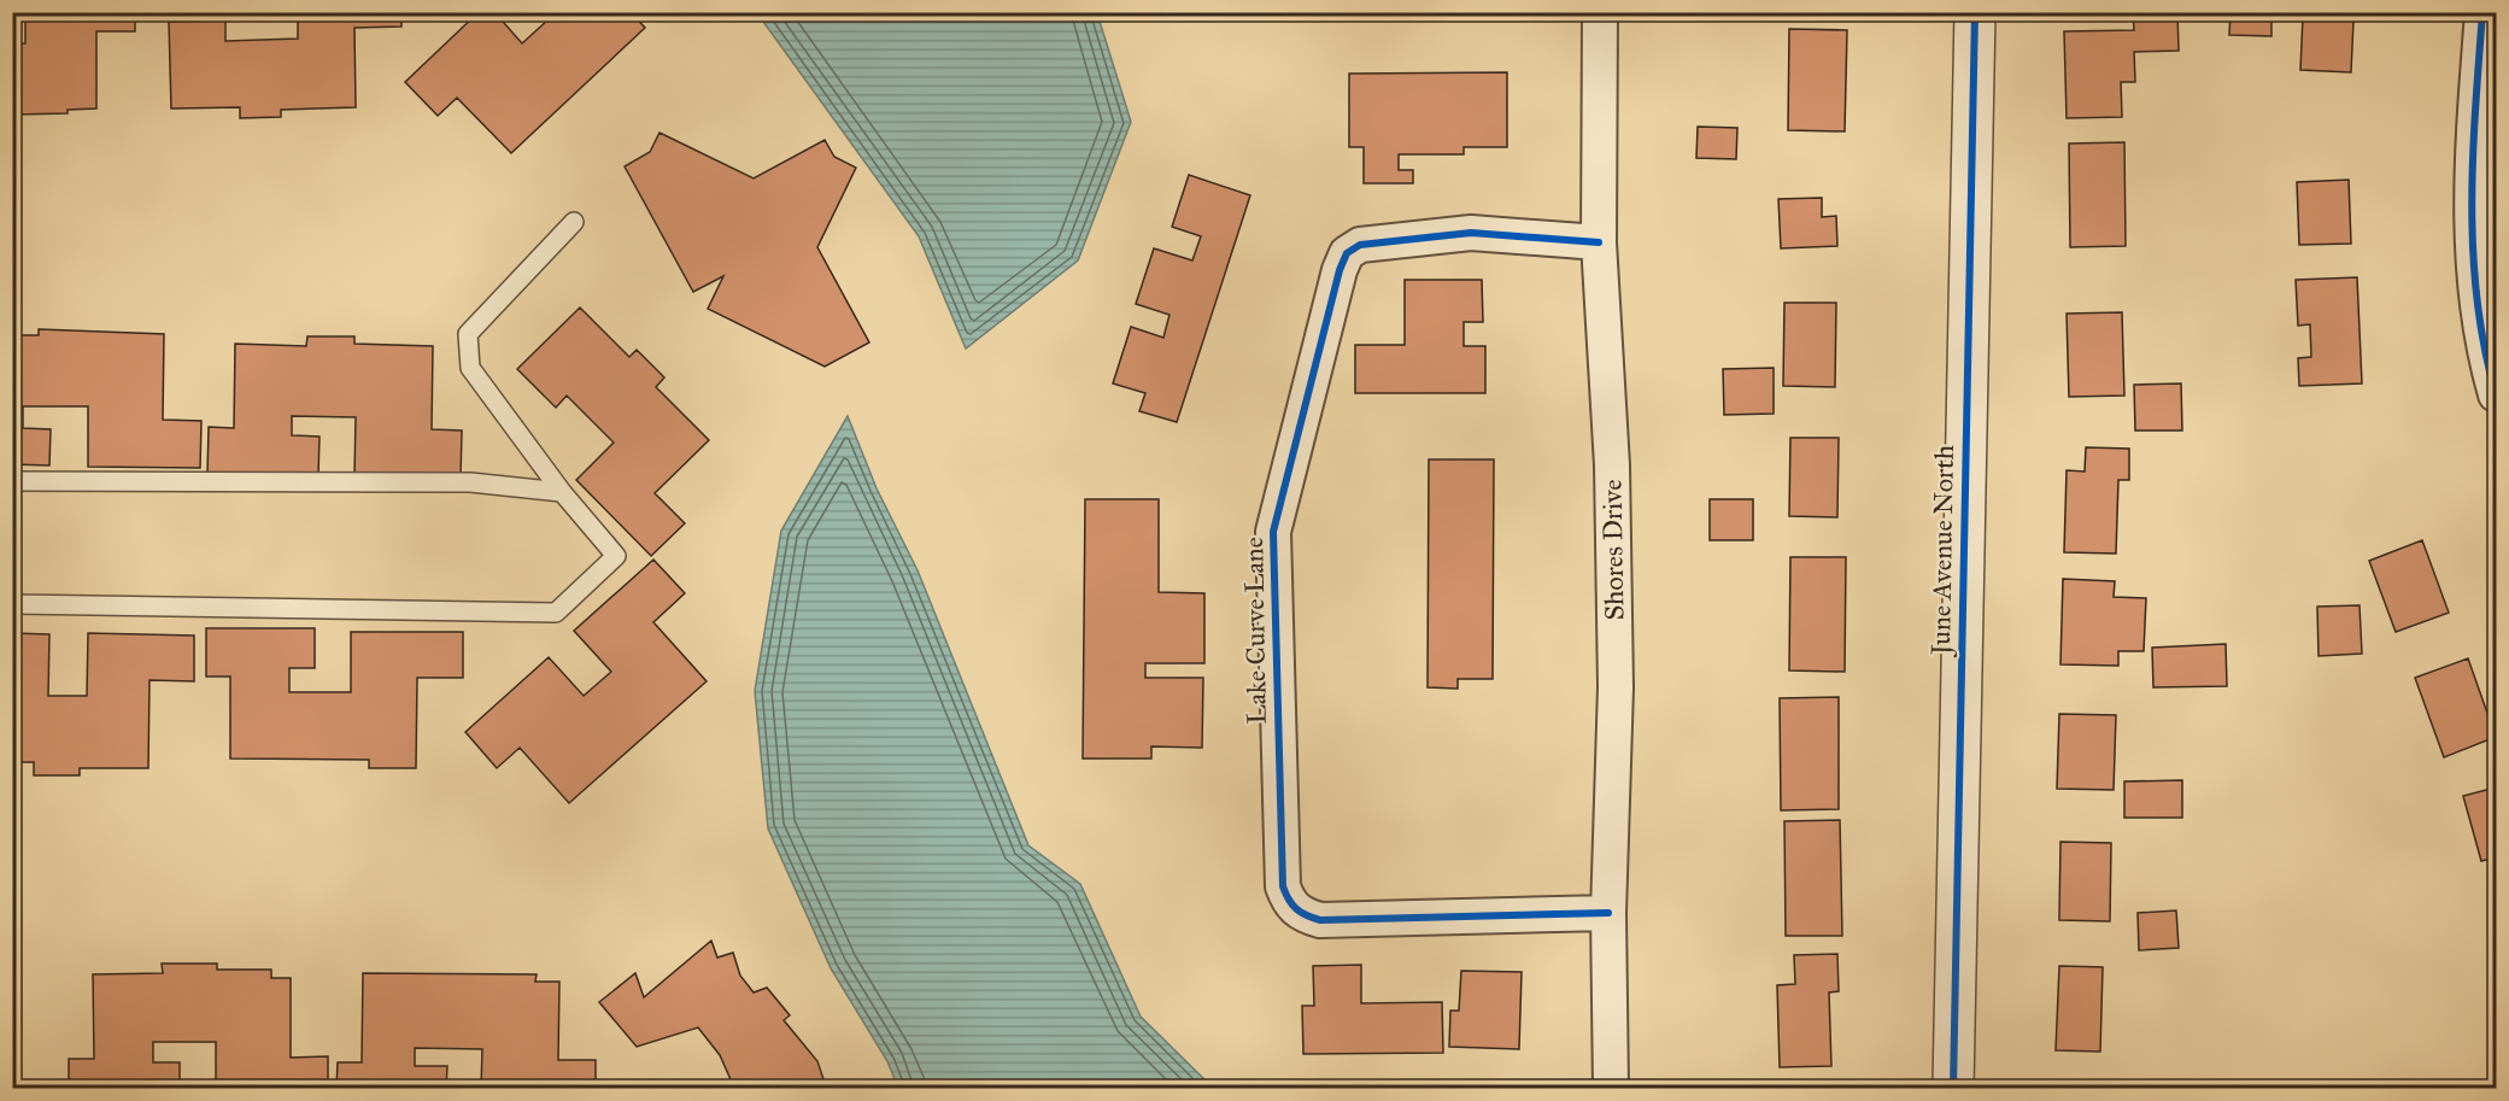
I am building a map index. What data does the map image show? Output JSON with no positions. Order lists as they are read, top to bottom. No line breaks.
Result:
{"streets":{"street":["Shores Drive","June Avenue North","Lake Curve Lane"]},"crossings":[["Shores Drive","Lake Curve Lane"]]}
